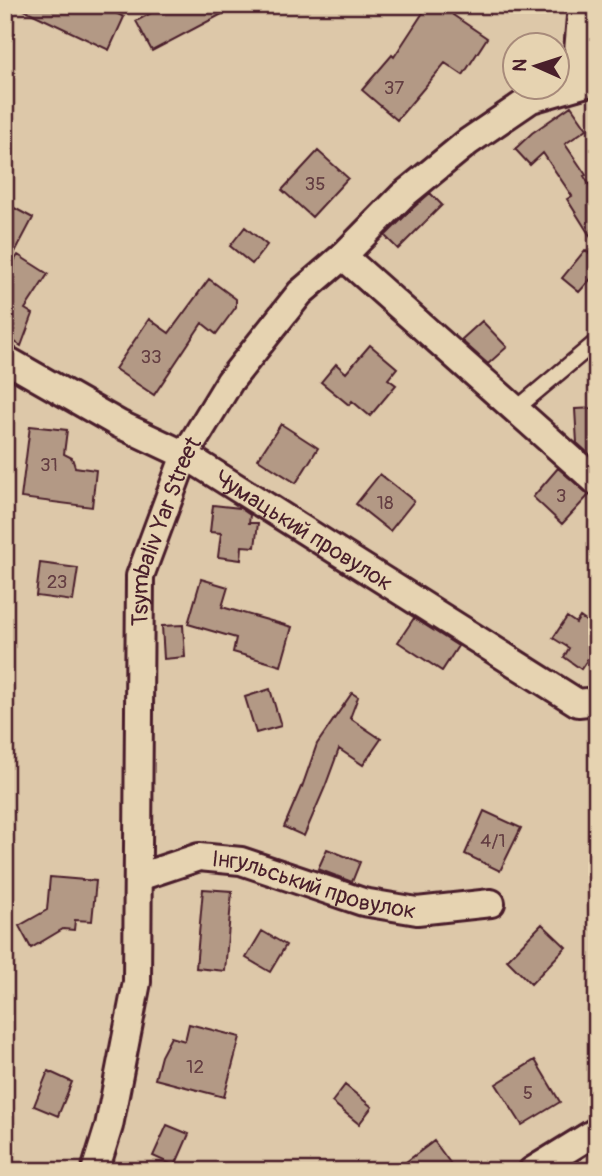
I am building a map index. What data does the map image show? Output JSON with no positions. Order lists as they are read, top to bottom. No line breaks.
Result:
{"streets":{"street":["Чумацький провулок","Tsymbaliv Yar Street","Інгульський провулок"]},"crossings":[["Чумацький провулок","Tsymbaliv Yar Street"],["Tsymbaliv Yar Street","Інгульський провулок"]],"house_numbers":["37","35","33","31","3","18","23","4/1","12","5"],"north":"left"}
